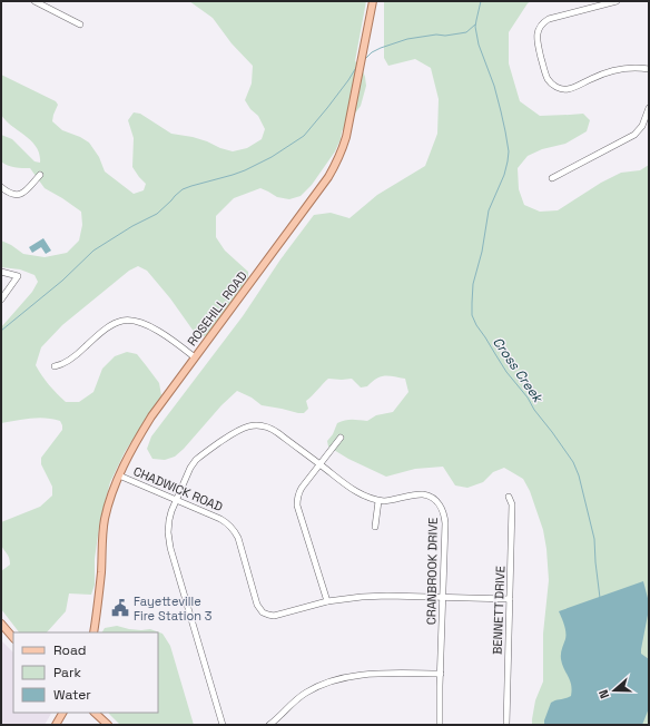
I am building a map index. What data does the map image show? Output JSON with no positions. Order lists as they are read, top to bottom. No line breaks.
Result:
{"streets":{"main road":["ROSEHILL ROAD"],"street":["CHADWICK ROAD","CRANBROOK DRIVE","BENNETT DRIVE"]},"crossings":[["ROSEHILL ROAD","CHADWICK ROAD"],["CHADWICK ROAD","CRANBROOK DRIVE"],["CHADWICK ROAD","BENNETT DRIVE"]],"water":["Cross Creek"],"places":{"public building":["Fayetteville Fire Station 3"]},"legend":["Road","Park","Water"],"north":"left"}
